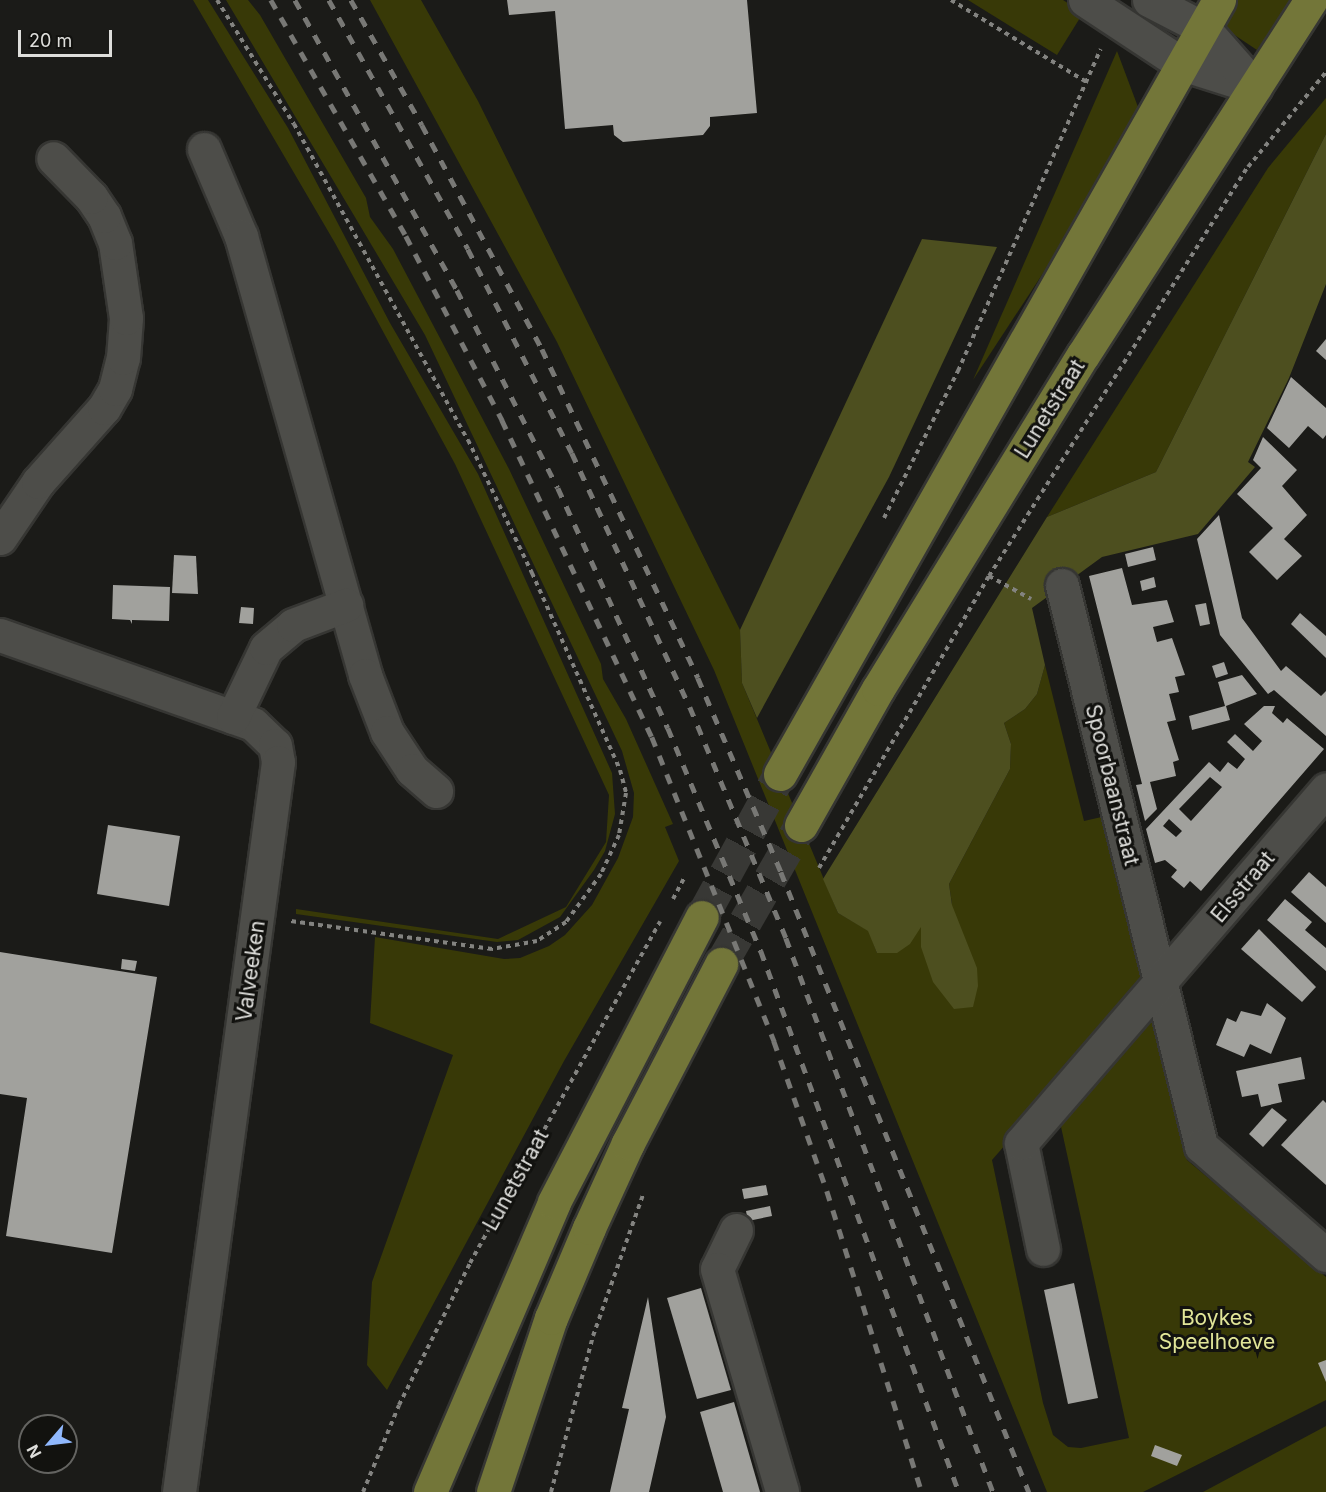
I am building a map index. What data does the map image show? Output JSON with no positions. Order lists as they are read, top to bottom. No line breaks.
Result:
{"streets":{"main road":["Lunetstraat"],"street":["Spoorbaanstraat","Elsstraat","Valveeken"]},"crossings":[["Spoorbaanstraat","Elsstraat"]],"parks":["Boykes Speelhoeve"],"scale_bar":"20 m","north":"bottom left"}
